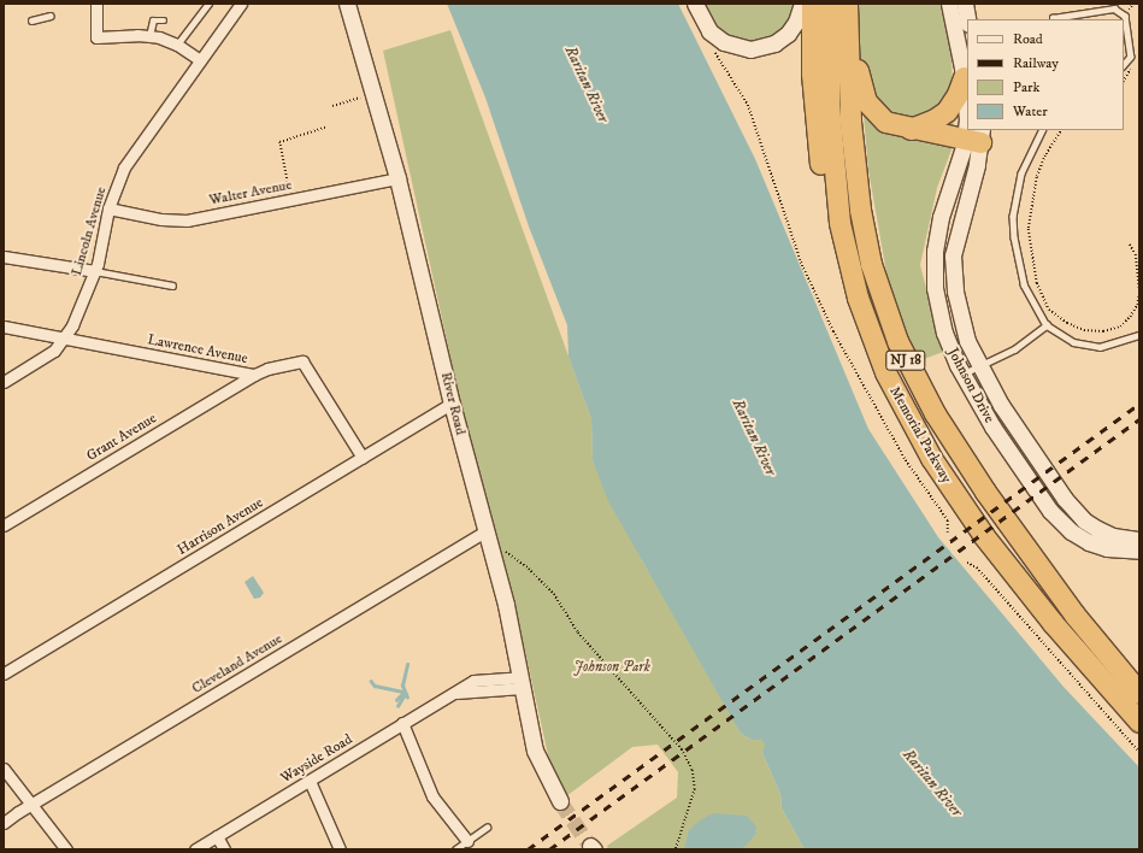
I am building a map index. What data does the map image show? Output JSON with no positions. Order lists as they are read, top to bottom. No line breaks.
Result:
{"streets":{"highway":["NJ 18","Memorial Parkway"],"street":["Walter Avenue","Lincoln Avenue","Lawrence Avenue","Johnson Drive","River Road","Grant Avenue","Harrison Avenue","Cleveland Avenue","Wayside Road"]},"crossings":[["Walter Avenue","Lincoln Avenue"],["Walter Avenue","River Road"],["Lincoln Avenue","Lawrence Avenue"],["Lawrence Avenue","Grant Avenue"],["Lawrence Avenue","Harrison Avenue"],["NJ 18","Memorial Parkway"],["River Road","Harrison Avenue"],["River Road","Cleveland Avenue"],["River Road","Wayside Road"]],"water":["Raritan River"],"parks":["Johnson Park"],"legend":["Road","Railway","Park","Water"]}
